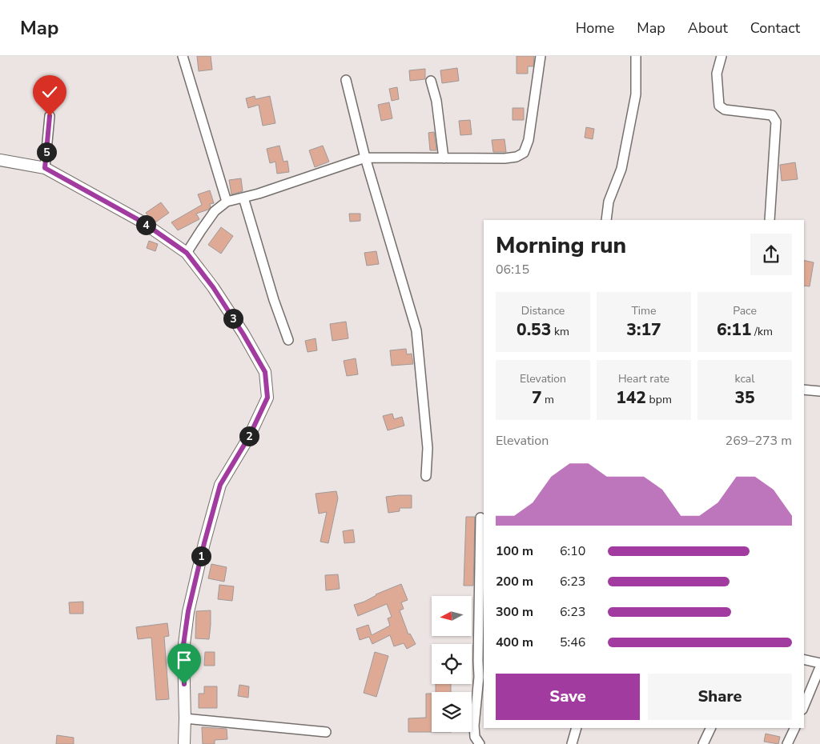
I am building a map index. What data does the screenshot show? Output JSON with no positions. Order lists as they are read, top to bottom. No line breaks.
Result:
{"north":"left","page":{"header":"Map","nav":["Home","Map","About","Contact"],"pins":["5","4","3","2","1"],"heading":["Morning run","06:15"],"stats":[["Distance","0.53 km"],["Time","3:17"],["Pace","6:11 /km"],["Elevation","7 m"],["Heart rate","142 bpm"],["kcal","35"]],"chart":["Elevation","269–273 m"],"list":[{"name":"100 m","note":"6:10"},{"name":"200 m","note":"6:23"},{"name":"300 m","note":"6:23"},{"name":"400 m","note":"5:46"}],"buttons":["Save","Share"]}}
